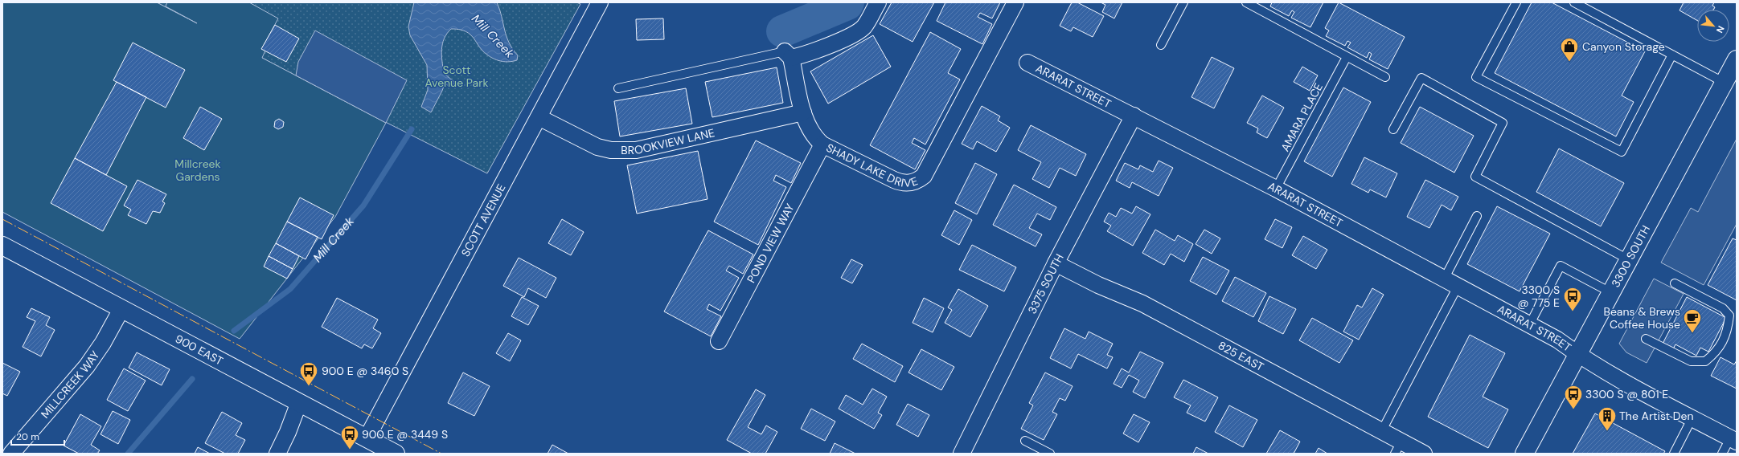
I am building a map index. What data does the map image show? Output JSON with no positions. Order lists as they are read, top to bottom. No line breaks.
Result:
{"streets":{"main road":["3300 SOUTH","900 EAST"],"street":["ARARAT STREET","BROOKVIEW LANE","SHADY LAKE DRIVE","SCOTT AVENUE","POND VIEW WAY","3375 SOUTH","825 EAST","MILLCREEK WAY"],"lane":["AMARA PLACE"]},"crossings":[["ARARAT STREET","AMARA PLACE"],["ARARAT STREET","3300 SOUTH"],["ARARAT STREET","3375 SOUTH"],["BROOKVIEW LANE","SHADY LAKE DRIVE"],["BROOKVIEW LANE","SCOTT AVENUE"],["SHADY LAKE DRIVE","POND VIEW WAY"],["SCOTT AVENUE","900 EAST"],["3375 SOUTH","825 EAST"],["900 EAST","MILLCREEK WAY"]],"water":["Mill Creek"],"parks":["Scott Avenue Park","Millcreek Gardens"],"places":{"shop":["Canyon Storage"],"bus stop":["3300 S @ 775 E","900 E @ 3460 S","3300 S @ 801 E","900 E @ 3449 S"],"cafe":["Beans & Brews Coffee House"],"building":["The Artist Den"]},"scale_bar":"20 m","north":"bottom right"}
